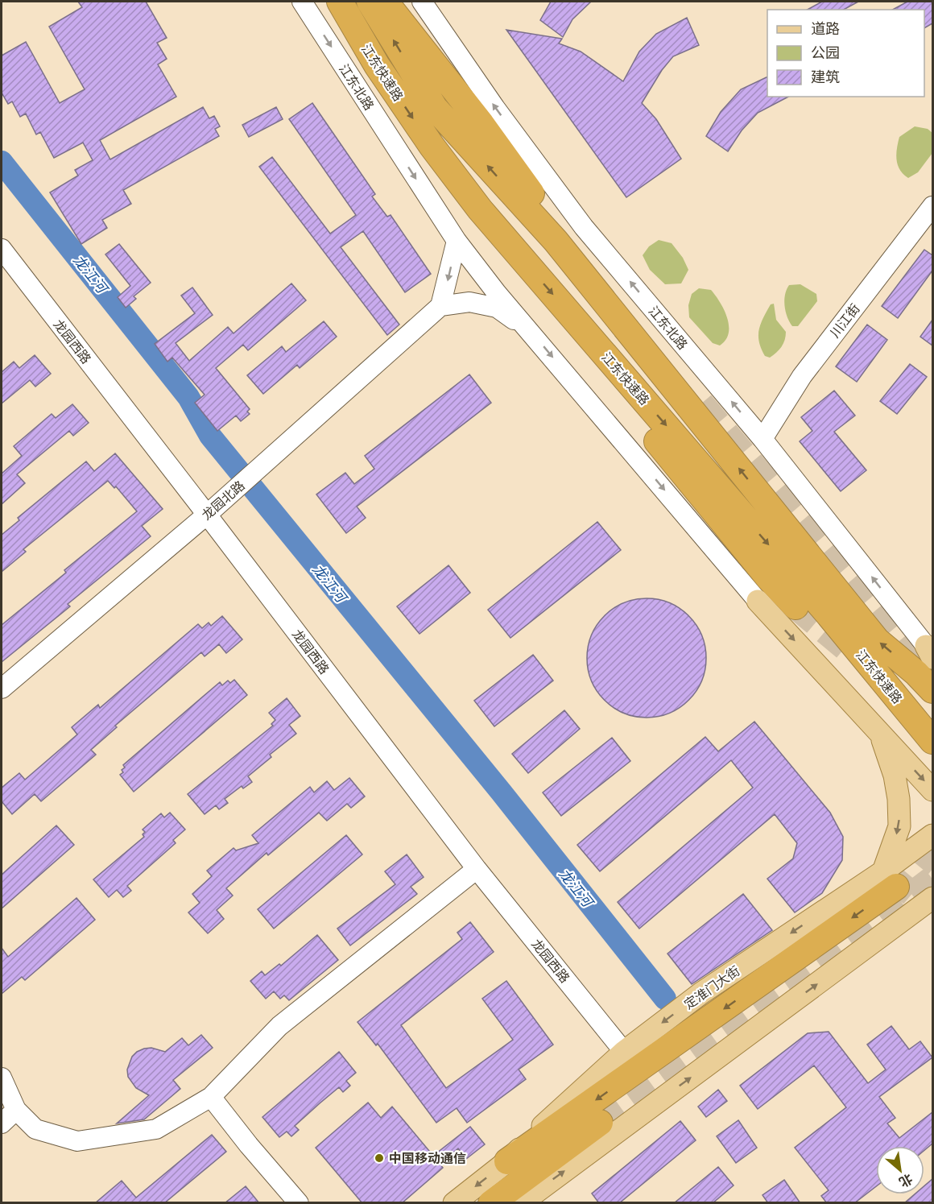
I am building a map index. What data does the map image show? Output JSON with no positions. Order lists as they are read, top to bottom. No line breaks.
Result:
{"streets":{"highway":["江东快速路"],"main road":["江东北路","川江街","龙园西路","龙园北路","定淮门大街"]},"crossings":[["江东快速路","江东北路"],["江东北路","川江街"],["龙园西路","龙园北路"],["龙园西路","定淮门大街"]],"water":["龙江河"],"places":["中国移动通信"],"legend":["道路","公园","建筑"],"north":"bottom right"}
